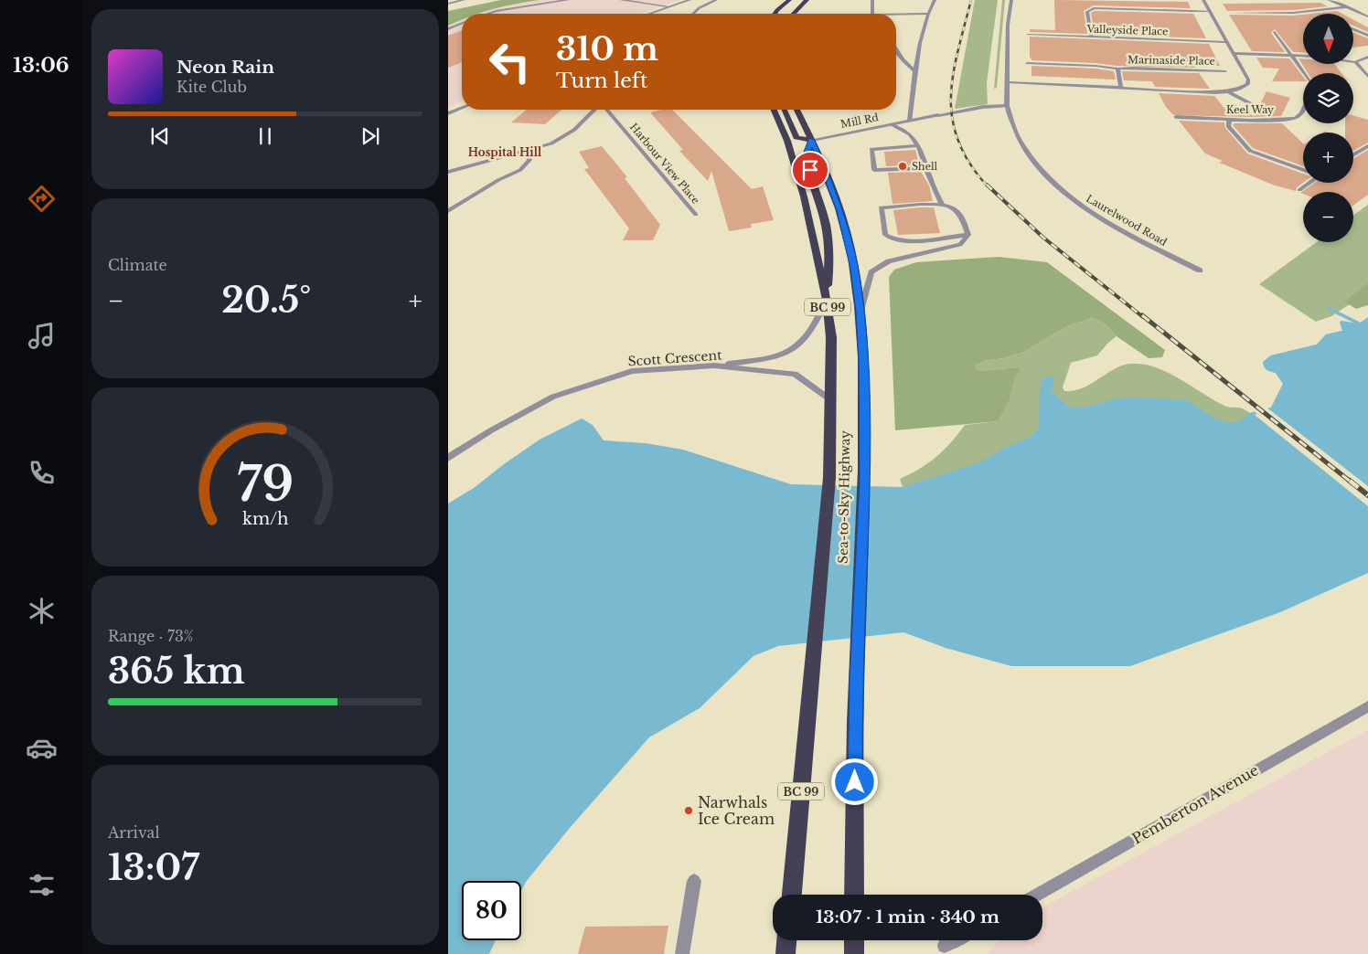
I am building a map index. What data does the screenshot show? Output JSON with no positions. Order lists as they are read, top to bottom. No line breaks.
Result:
{"streets":{"highway":["BC 99","Sea-to-Sky Highway"],"street":["Valleyside Place","Marinaside Place","Keel Way","Mill Rd","Harbour View Place","Laurelwood Road","Scott Crescent","Pemberton Avenue"]},"crossings":[["Mill Rd","Laurelwood Road"],["Mill Rd","Sea-to-Sky Highway"],["Scott Crescent","Sea-to-Sky Highway"]],"districts":["Hospital Hill"],"places":["Shell","Narwhals Ice Cream"],"north":"bottom","page":{"tabs":"13:06","map_buttons":["+","−"],"turn":["310 m","Turn left"],"song":["Neon Rain","Kite Club"],"tile":["Climate",["Range · 73%","365 km"],["Arrival","13:07"]],"heat":["−","20.5°","+"],"limit":"80","trip":"13:07 · 1 min · 340 m","gauge":["79","km/h"]}}
